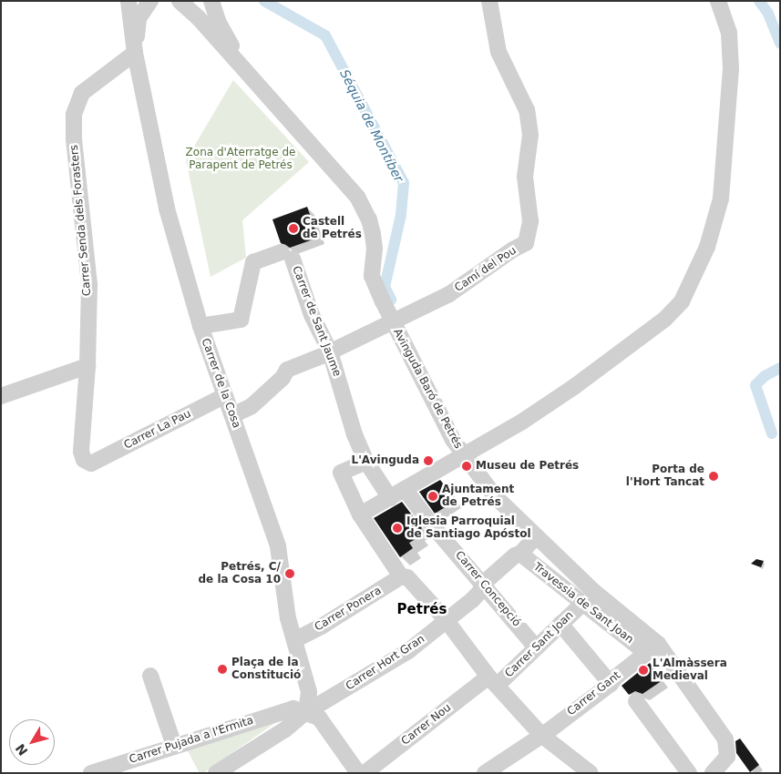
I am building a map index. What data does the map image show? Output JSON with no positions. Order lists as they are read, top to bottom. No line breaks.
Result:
{"streets":{"street":["Carrer Senda dels Forasters","Camí del Pou","Carrer de Sant Jaume","Carrer de la Cosa","Avinguda Baró de Petrés","Carrer La Pau","Carrer Concepció","Travessia de Sant Joan","Carrer Ponera","Carrer Sant Joan","Carrer Hort Gran","Carrer Gant","Carrer Nou","Carrer Pujada a l'Ermita"]},"crossings":[["Carrer Senda dels Forasters","Carrer de la Cosa"],["Carrer Senda dels Forasters","Carrer La Pau"],["Camí del Pou","Carrer de Sant Jaume"],["Camí del Pou","Carrer de la Cosa"],["Camí del Pou","Avinguda Baró de Petrés"],["Carrer de Sant Jaume","Carrer de la Cosa"],["Carrer de la Cosa","Carrer La Pau"],["Carrer de la Cosa","Carrer Ponera"],["Carrer de la Cosa","Carrer Hort Gran"],["Carrer de la Cosa","Carrer Pujada a l'Ermita"],["Avinguda Baró de Petrés","Travessia de Sant Joan"],["Avinguda Baró de Petrés","Carrer Hort Gran"],["Avinguda Baró de Petrés","Carrer Gant"],["Carrer Concepció","Carrer Sant Joan"],["Carrer Concepció","Carrer Hort Gran"],["Travessia de Sant Joan","Carrer Sant Joan"],["Travessia de Sant Joan","Carrer Hort Gran"],["Travessia de Sant Joan","Carrer Gant"],["Carrer Sant Joan","Carrer Nou"],["Carrer Hort Gran","Carrer Pujada a l'Ermita"]],"districts":["Petrés"],"water":["Séquia de Montíber"],"parks":["Zona d'Aterratge de Parapent de Petrés"],"places":["Castell de Petrés","L'Avinguda","Museu de Petrés","Porta de l'Hort Tancat","Ajuntament de Petrés","Iglesia Parroquial de Santiago Apóstol","Petrés, C/ de la Cosa 10","Plaça de la Constitució","L'Almàssera Medieval"],"north":"bottom left"}
